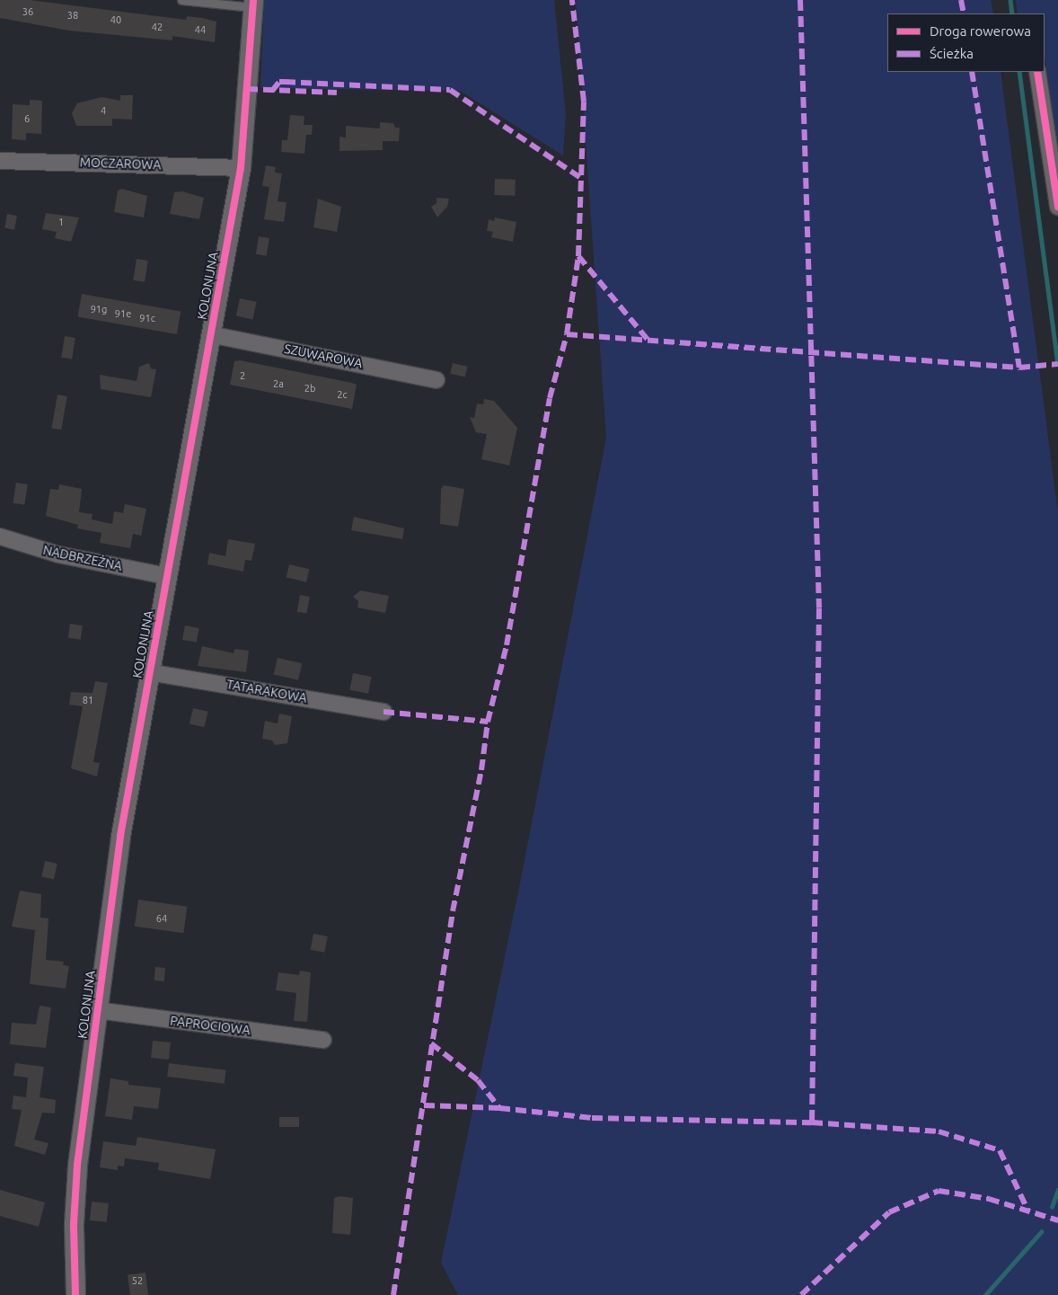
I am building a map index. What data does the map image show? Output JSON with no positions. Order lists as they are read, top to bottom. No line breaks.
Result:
{"streets":{"street":["MOCZAROWA","KOLONIJNA","SZUWAROWA","NADBRZEŻNA","TATARAKOWA","PAPROCIOWA"]},"crossings":[["MOCZAROWA","KOLONIJNA"],["KOLONIJNA","SZUWAROWA"],["KOLONIJNA","NADBRZEŻNA"],["KOLONIJNA","TATARAKOWA"],["KOLONIJNA","PAPROCIOWA"]],"house_numbers":["36","38","40","42","44","4","6","1","91g","91e","91c","2","2a","2b","2c","81","64","52"],"legend":["Droga rowerowa","Ścieżka"]}
